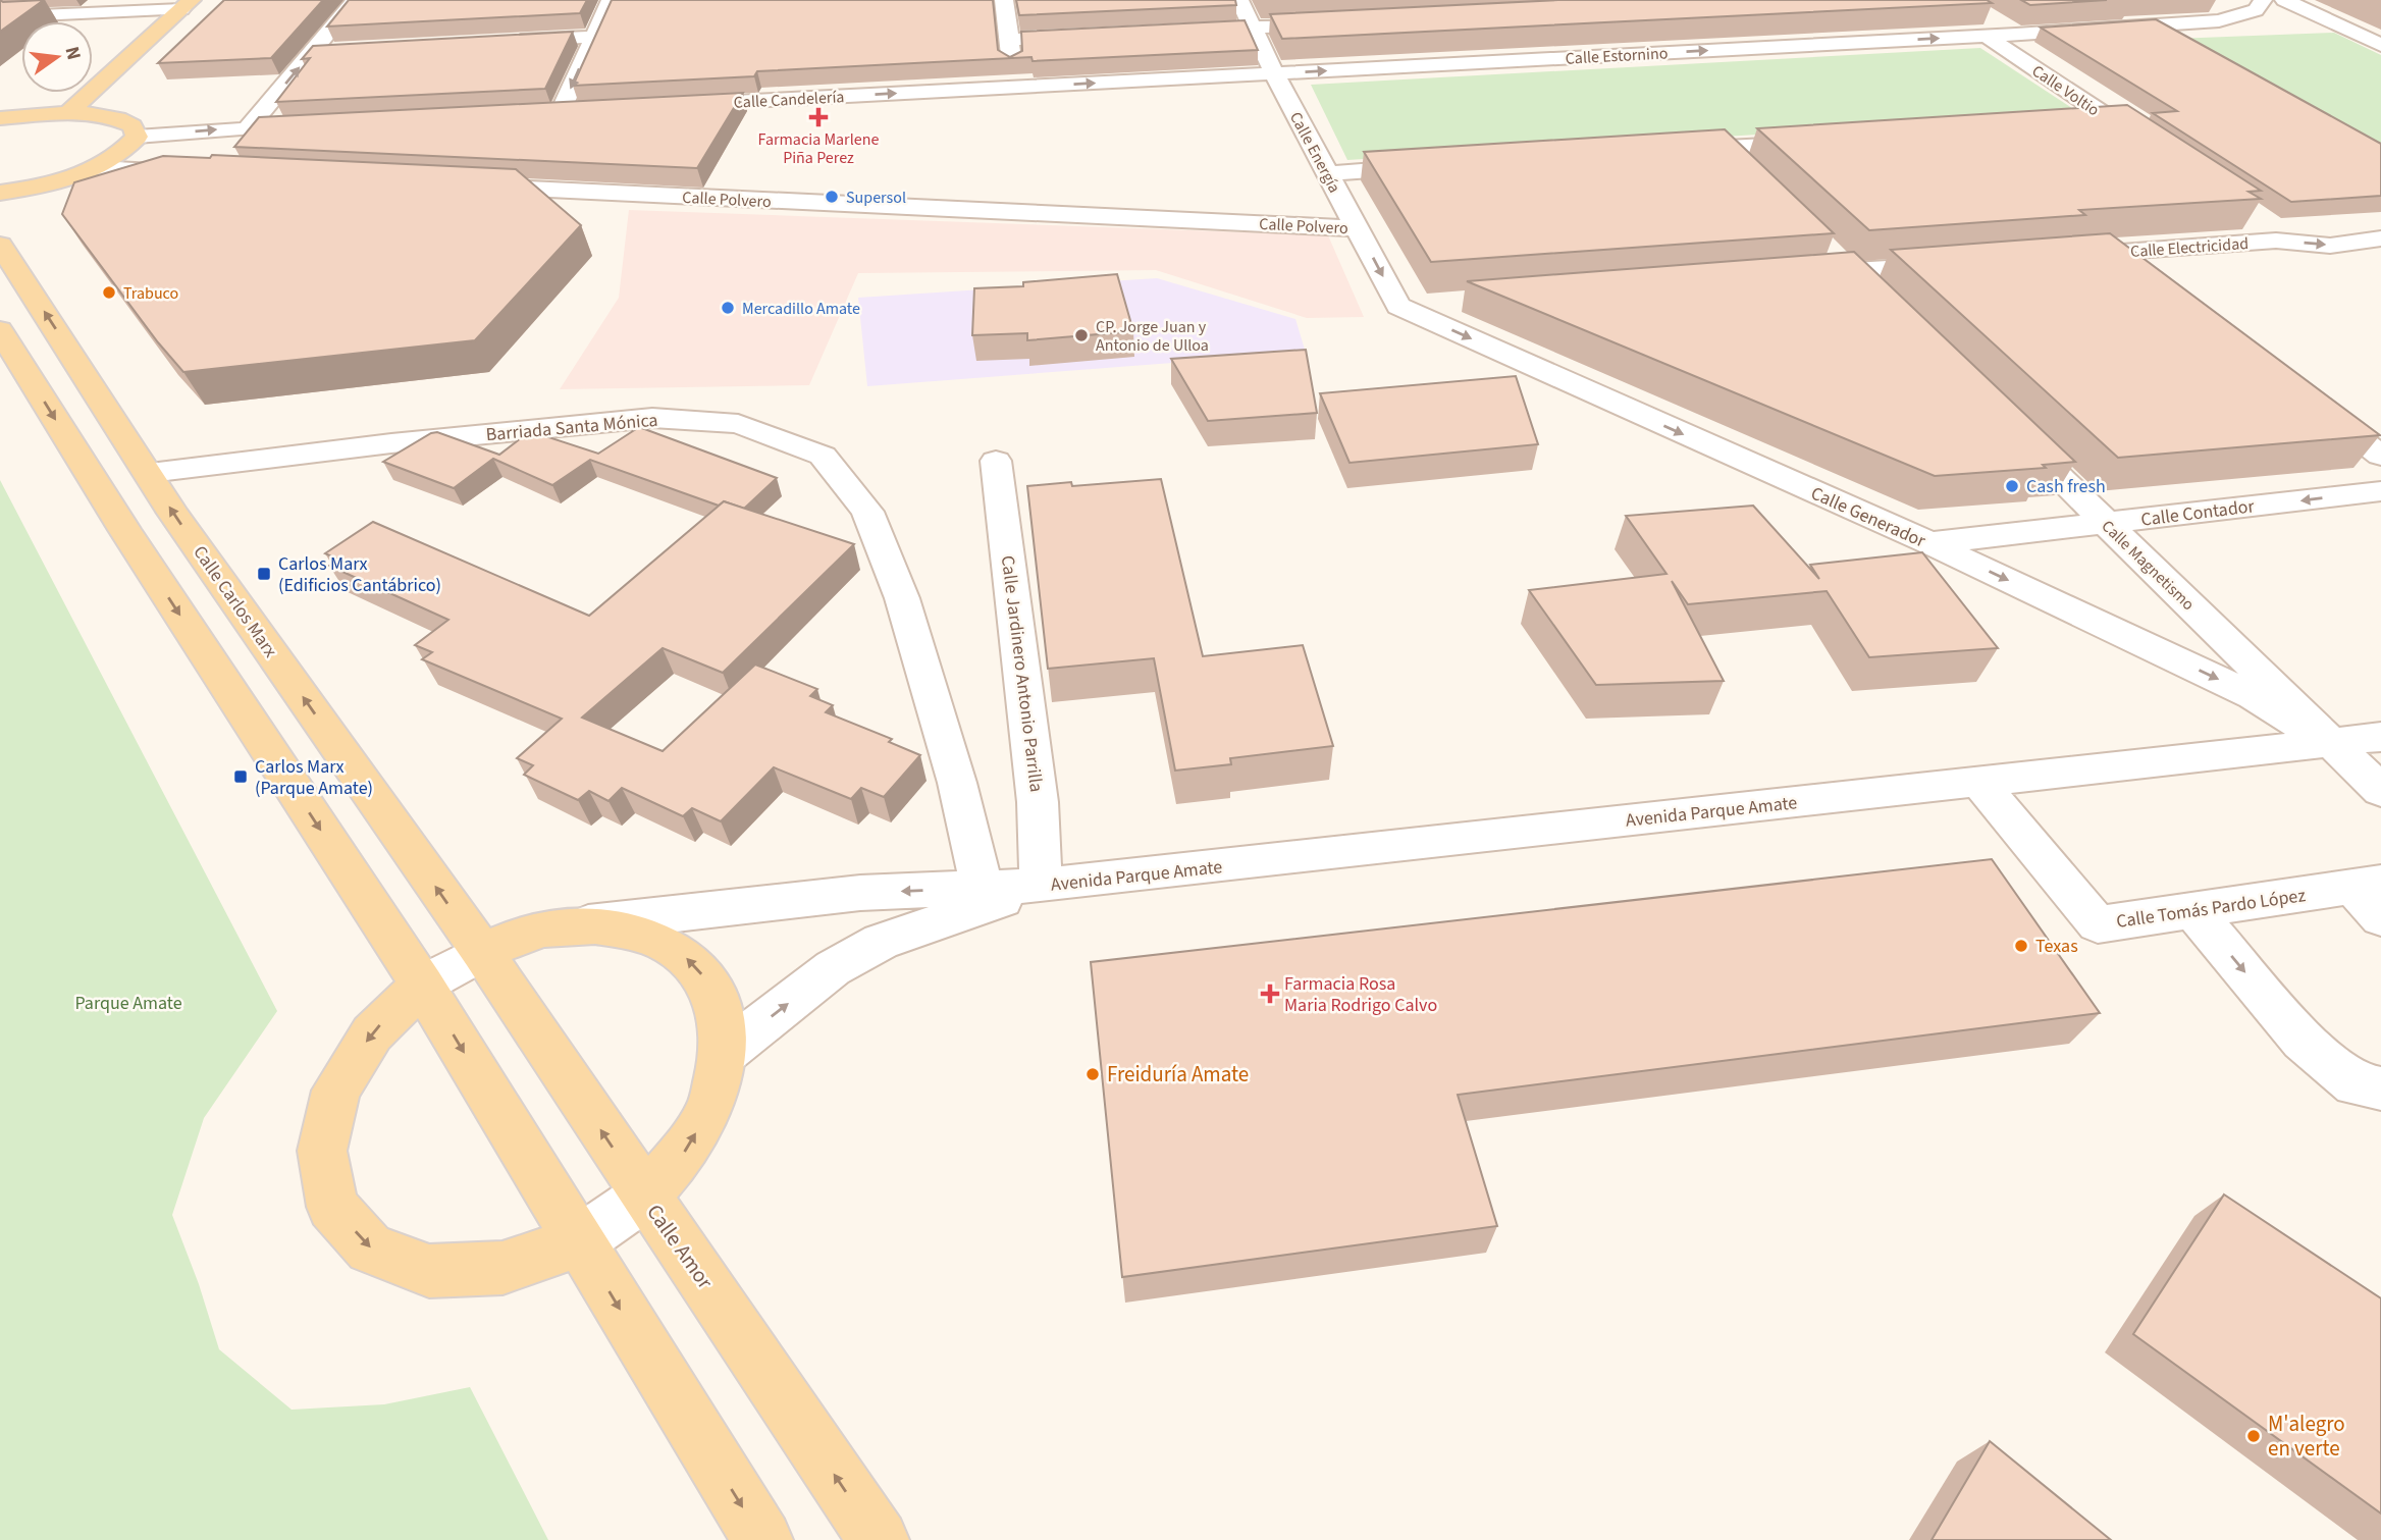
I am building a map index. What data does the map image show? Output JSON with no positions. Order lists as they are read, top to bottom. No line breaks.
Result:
{"streets":{"main road":["Calle Carlos Marx","Calle Amor"],"street":["Calle Estornino","Calle Voltio","Calle Candelería","Calle Energía","Calle Polvero","Calle Electricidad","Barriada Santa Mónica","Calle Contador","Calle Generador","Calle Magnetismo","Calle Jardinero Antonio Parrilla","Avenida Parque Amate","Calle Tomás Pardo López"]},"crossings":[["Calle Estornino","Calle Voltio"],["Calle Estornino","Calle Candelería"],["Calle Estornino","Calle Energía"],["Calle Energía","Calle Polvero"],["Calle Energía","Calle Generador"],["Barriada Santa Mónica","Calle Carlos Marx"],["Barriada Santa Mónica","Avenida Parque Amate"],["Calle Contador","Calle Generador"],["Calle Contador","Calle Magnetismo"],["Calle Generador","Calle Magnetismo"],["Calle Generador","Avenida Parque Amate"],["Calle Magnetismo","Avenida Parque Amate"],["Calle Carlos Marx","Calle Amor"],["Calle Jardinero Antonio Parrilla","Avenida Parque Amate"],["Avenida Parque Amate","Calle Tomás Pardo López"]],"one_way":["Calle Candelería","Calle Contador"],"parks":["Parque Amate"],"places":{"health":["Farmacia Marlene Piña Perez","Farmacia Rosa Maria Rodrigo Calvo"],"other":["Supersol","Trabuco","Mercadillo Amate","CP. Jorge Juan y Antonio de Ulloa","Cash fresh","Texas","Freiduría Amate","M'alegro en verte"],"transit":["Carlos Marx (Edificios Cantábrico)","Carlos Marx (Parque Amate)"]},"north":"right"}
